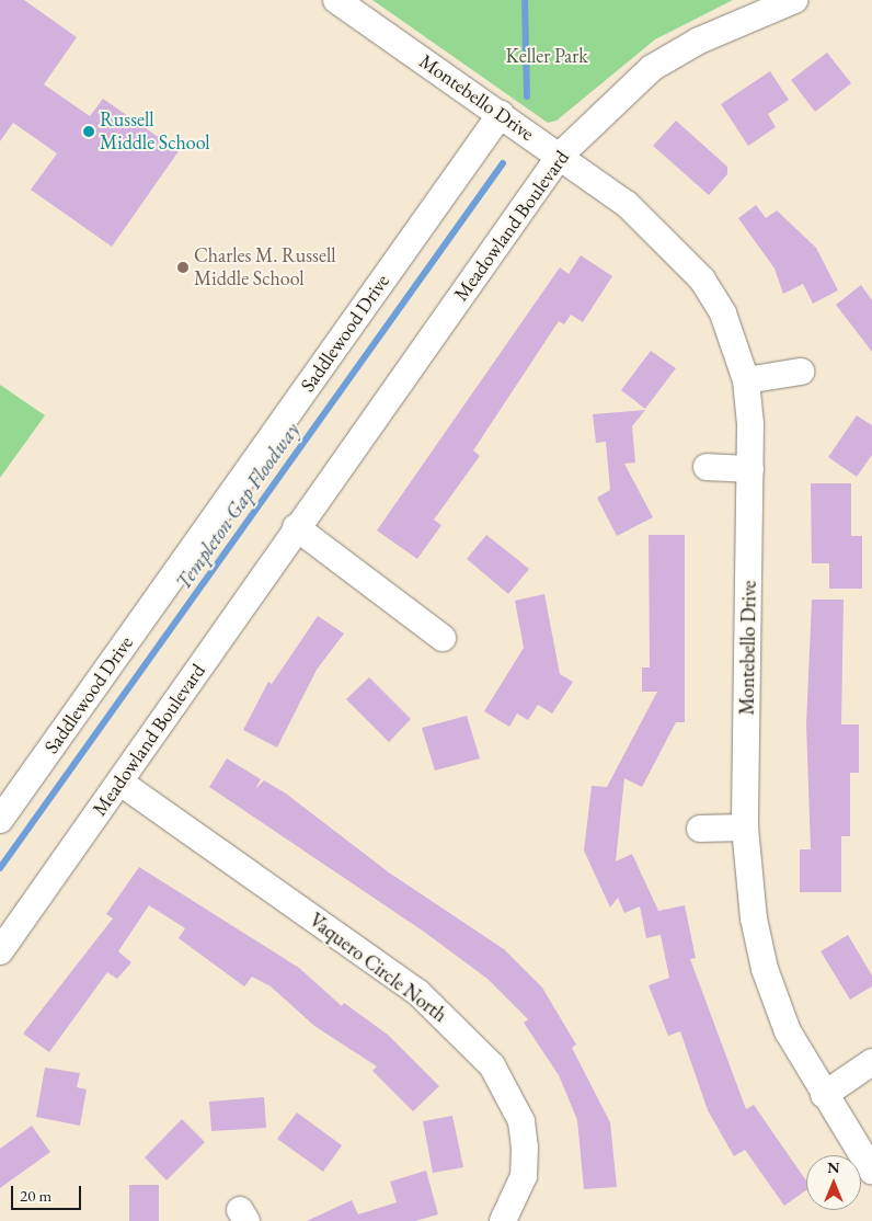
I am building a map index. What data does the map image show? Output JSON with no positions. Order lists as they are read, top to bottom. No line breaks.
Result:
{"streets":{"street":["Montebello Drive","Meadowland Boulevard","Saddlewood Drive","Vaquero Circle North"]},"crossings":[["Montebello Drive","Meadowland Boulevard"],["Montebello Drive","Saddlewood Drive"],["Meadowland Boulevard","Vaquero Circle North"]],"water":["Templeton Gap Floodway"],"parks":["Keller Park"],"places":["Russell Middle School","Charles M. Russell Middle School"],"scale_bar":"20 m","north":"top"}
